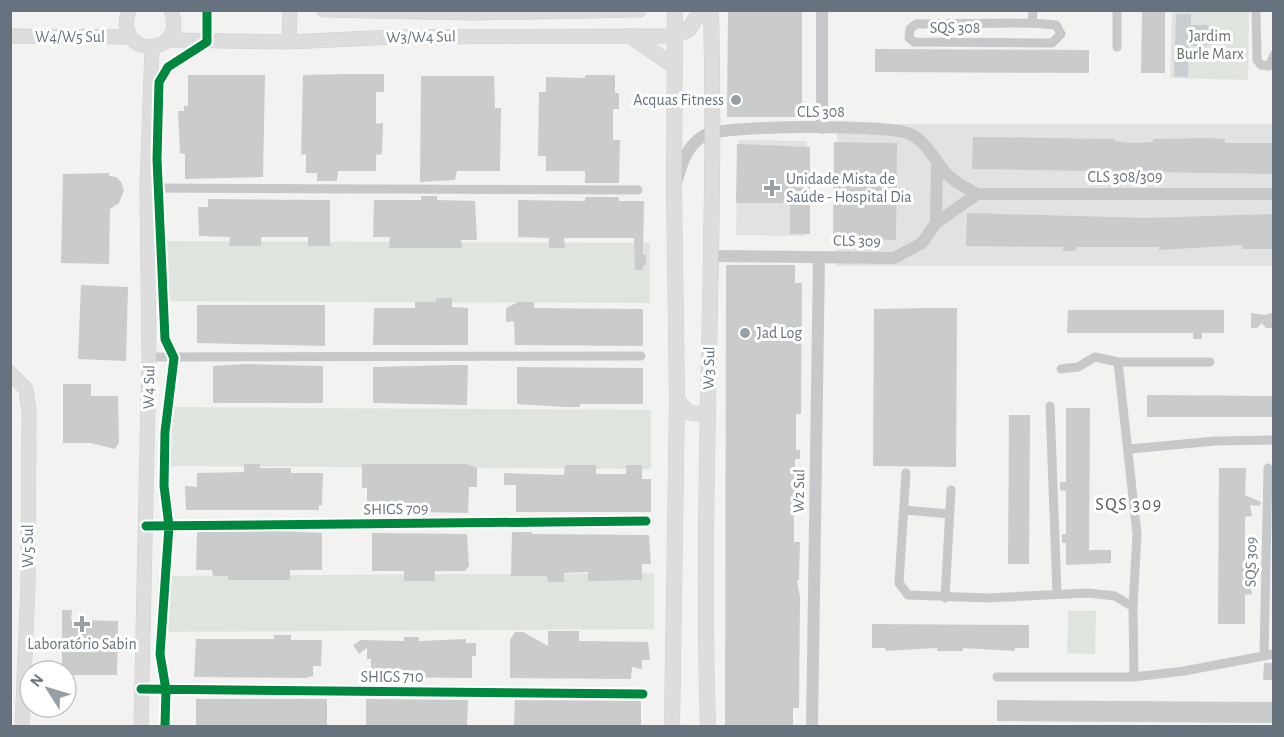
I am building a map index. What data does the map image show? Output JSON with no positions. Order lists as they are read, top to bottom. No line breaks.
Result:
{"streets":{"main road":["W4/W5 Sul","W3/W4 Sul","W3 Sul","W4 Sul","W5 Sul"],"street":["SQS 308","CLS 308","CLS 308/309","CLS 309","W2 Sul","SHIGS 709","SQS 309","SHIGS 710"]},"crossings":[["W3/W4 Sul","W3 Sul"],["CLS 308","CLS 308/309"],["CLS 308","CLS 309"],["CLS 308","W3 Sul"],["CLS 308/309","CLS 309"],["CLS 309","W3 Sul"],["CLS 309","W2 Sul"],["W4 Sul","SHIGS 709"],["W4 Sul","SHIGS 710"]],"districts":["SQS 309"],"parks":["Jardim Burle Marx"],"places":{"other":["Acquas Fitness","Jad Log"],"health":["Unidade Mista de Saúde - Hospital Dia","Laboratório Sabin"]},"north":"top left"}
